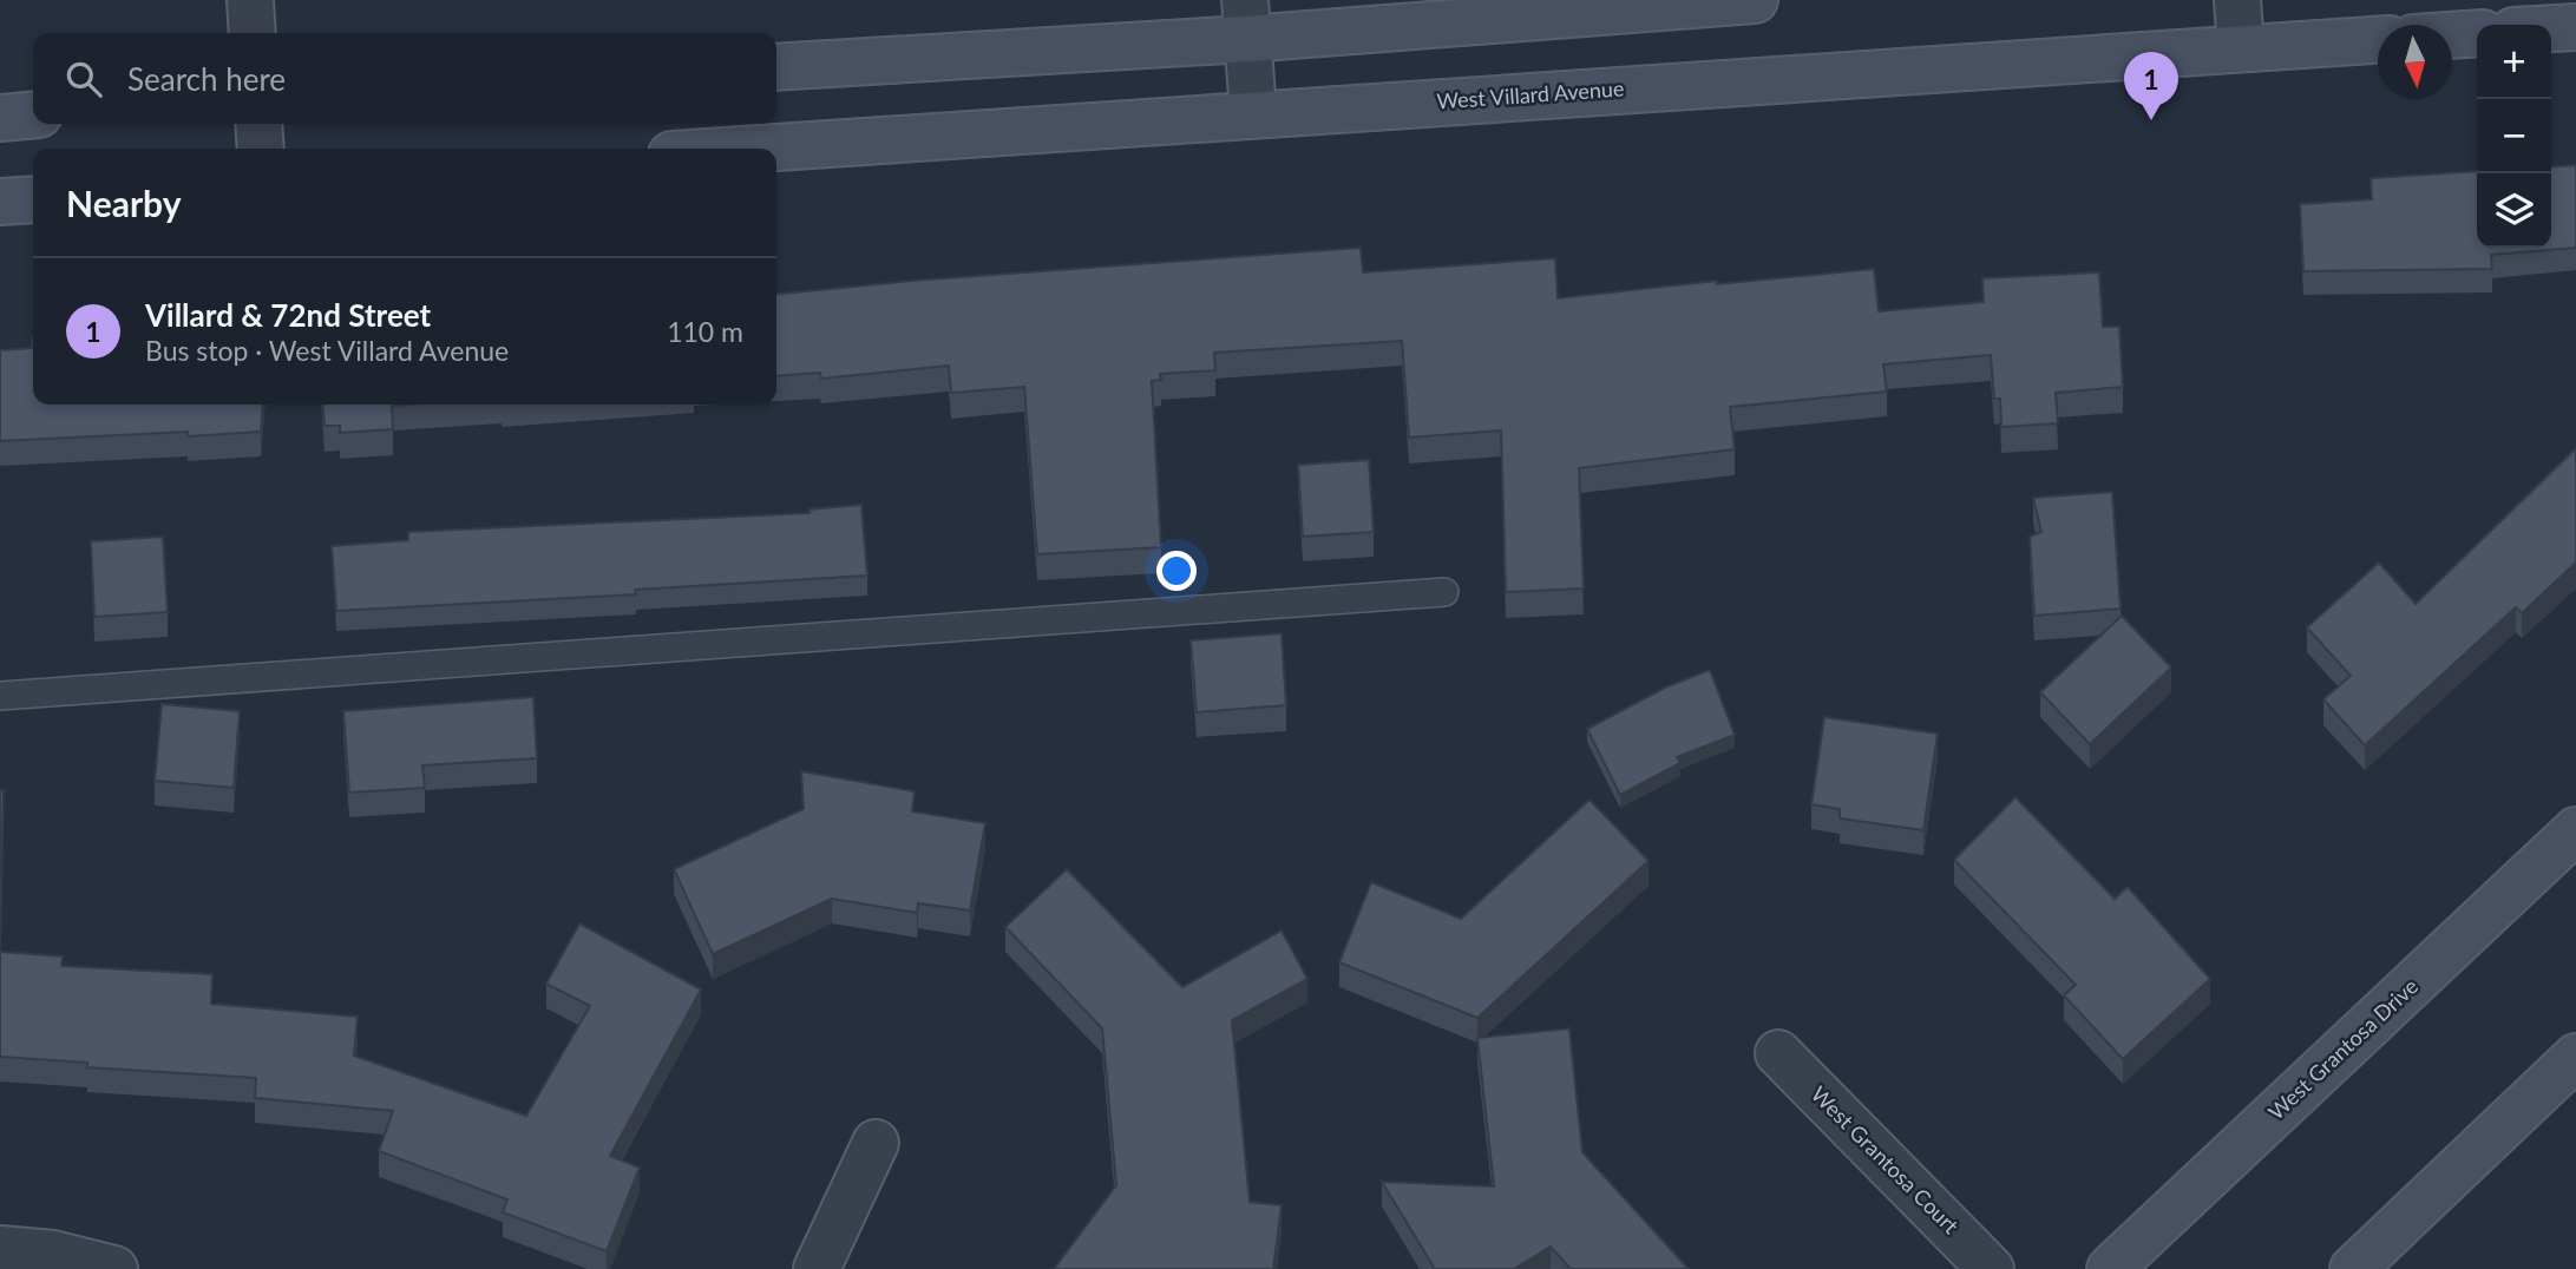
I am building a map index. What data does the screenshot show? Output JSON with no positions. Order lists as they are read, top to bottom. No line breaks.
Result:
{"streets":{"street":["West Villard Avenue","West Grantosa Drive","West Grantosa Court"]},"north":"bottom","page":{"map_buttons":["+","−"],"search":"Search here","pins":"1","heading":"Nearby","list":[{"mark":"1","name":"Villard & 72nd Street","note":"Bus stop · West Villard Avenue","value":"110 m"}]}}
